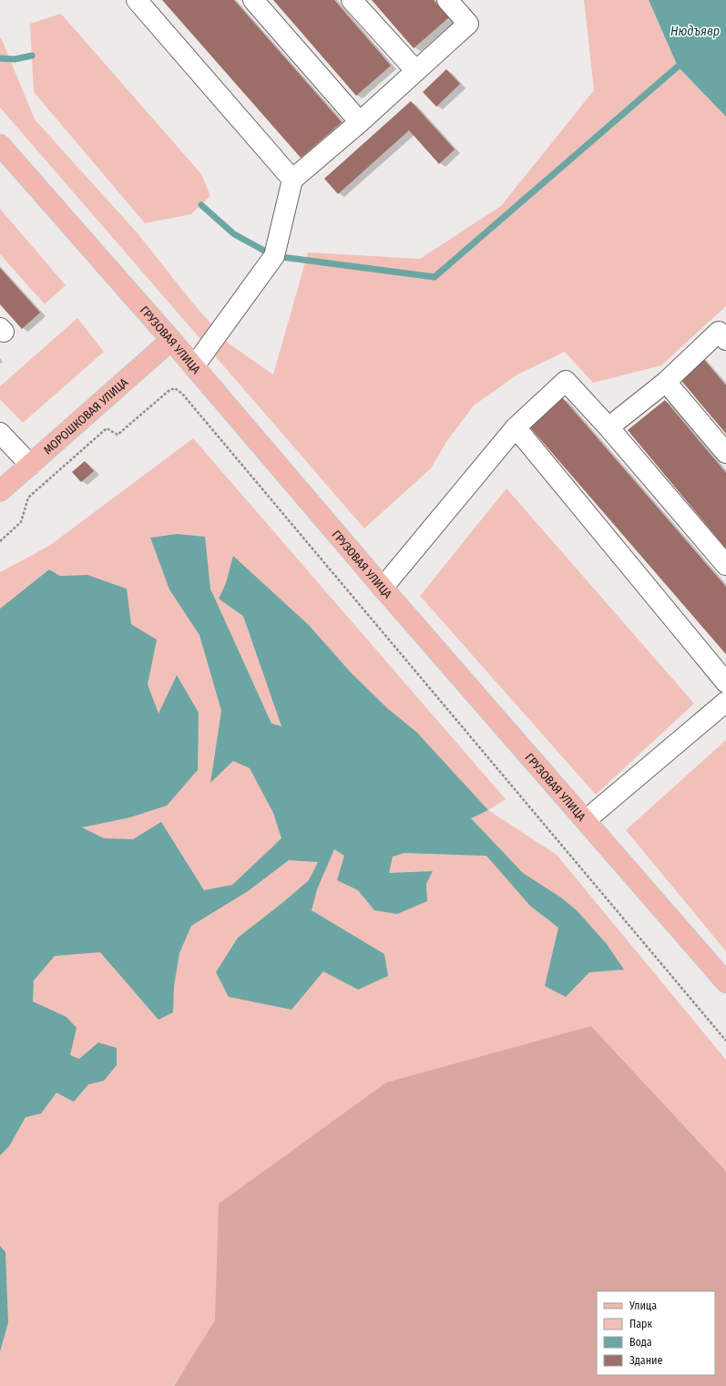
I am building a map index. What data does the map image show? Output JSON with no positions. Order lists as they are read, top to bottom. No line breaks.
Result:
{"streets":{"main road":["ГРУЗОВАЯ УЛИЦА","МОРОШКОВАЯ УЛИЦА"]},"crossings":[["ГРУЗОВАЯ УЛИЦА","МОРОШКОВАЯ УЛИЦА"]],"water":["Нюдъявр"],"legend":["Улица","Парк","Вода","Здание"]}
